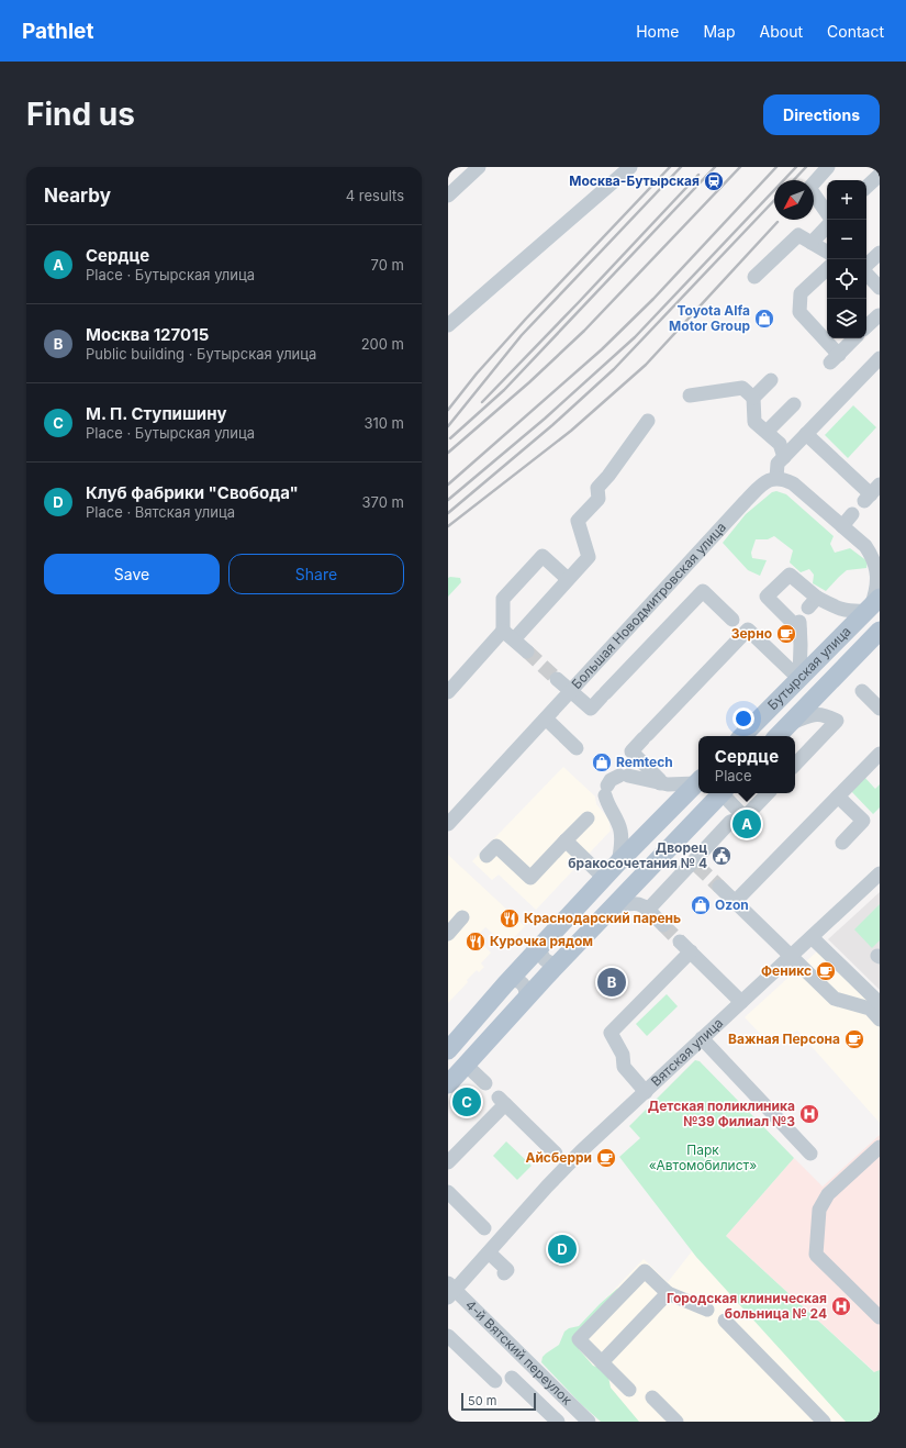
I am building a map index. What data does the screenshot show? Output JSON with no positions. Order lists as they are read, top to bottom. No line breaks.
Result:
{"streets":{"main road":["Бутырская улица"],"street":["Большая Новодмитровская улица","Вятская улица","4-й Вятский переулок"]},"crossings":[["Вятская улица","4-й Вятский переулок"]],"parks":["Парк «Автомобилист»"],"places":{"station":["Москва-Бутырская"],"shop":["Toyota Alfa Motor Group","Remtech","Ozon"],"cafe":["Зерно","Феникс","Важная Персона","Айсберри"],"public building":["Дворец бракосочетания № 4"],"restaurant":["Краснодарский парень","Курочка рядом"],"hospital":["Детская поликлиника №39 Филиал №3","Городская клиническая больница № 24"]},"scale_bar":"50 m","north":"bottom left","page":{"header":"Pathlet","nav":["Home","Map","About","Contact"],"buttons":["Directions",["Save","Share"]],"title":"Find us","heading":["Nearby","4 results"],"map_buttons":["+","−"],"list":[{"mark":"A","name":"Сердце","note":"Place · Бутырская улица","value":"70 m"},{"mark":"B","name":"Москва 127015","note":"Public building · Бутырская улица","value":"200 m"},{"mark":"C","name":"М. П. Ступишину","note":"Place · Бутырская улица","value":"310 m"},{"mark":"D","name":"Клуб фабрики \"Свобода\"","note":"Place · Вятская улица","value":"370 m"}],"popup":["Сердце","Place"],"pins":["A","B","C","D"],"scale":"50 m"}}
